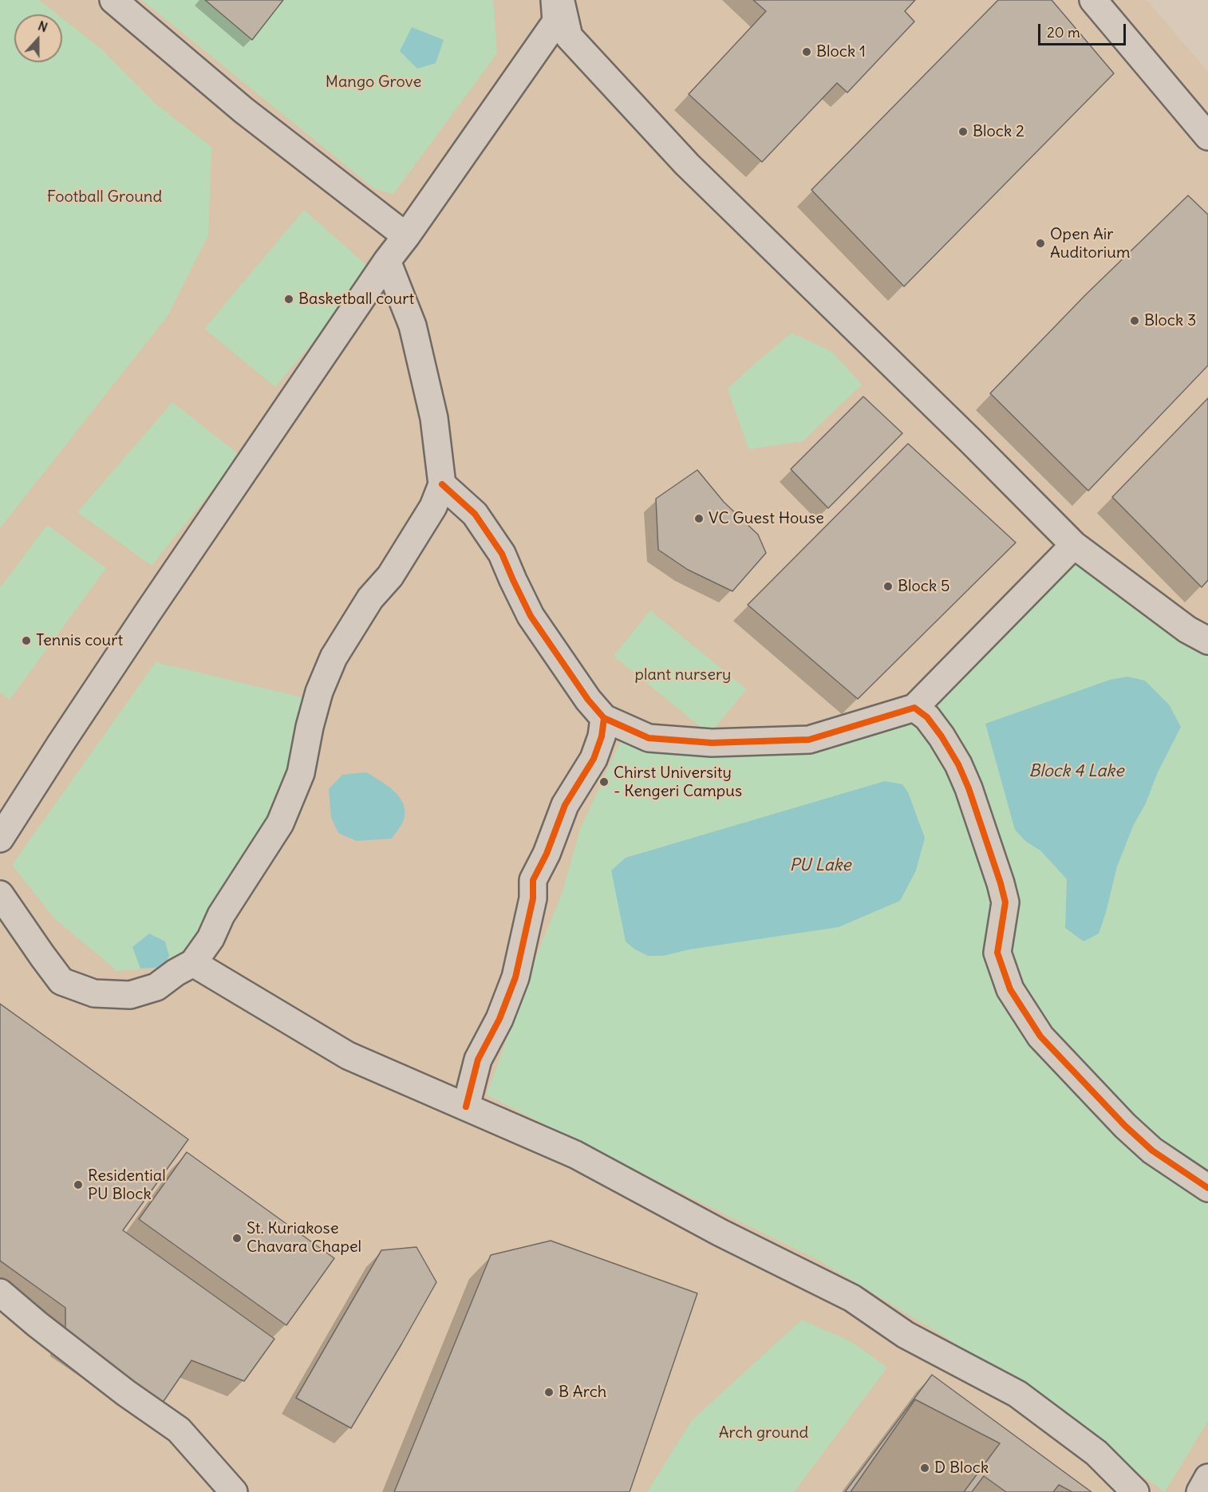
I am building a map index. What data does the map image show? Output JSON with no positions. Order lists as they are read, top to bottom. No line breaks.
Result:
{"water":["Block 4 Lake","PU Lake"],"parks":["Mango Grove","Football Ground","plant nursery","Arch ground"],"places":["Block 1","Block 2","Open Air Auditorium","Basketball court","Block 3","VC Guest House","Block 5","Tennis court","Chirst University - Kengeri Campus","Residential PU Block","St. Kuriakose Chavara Chapel","B Arch","D Block"],"scale_bar":"20 m","north":"top"}
